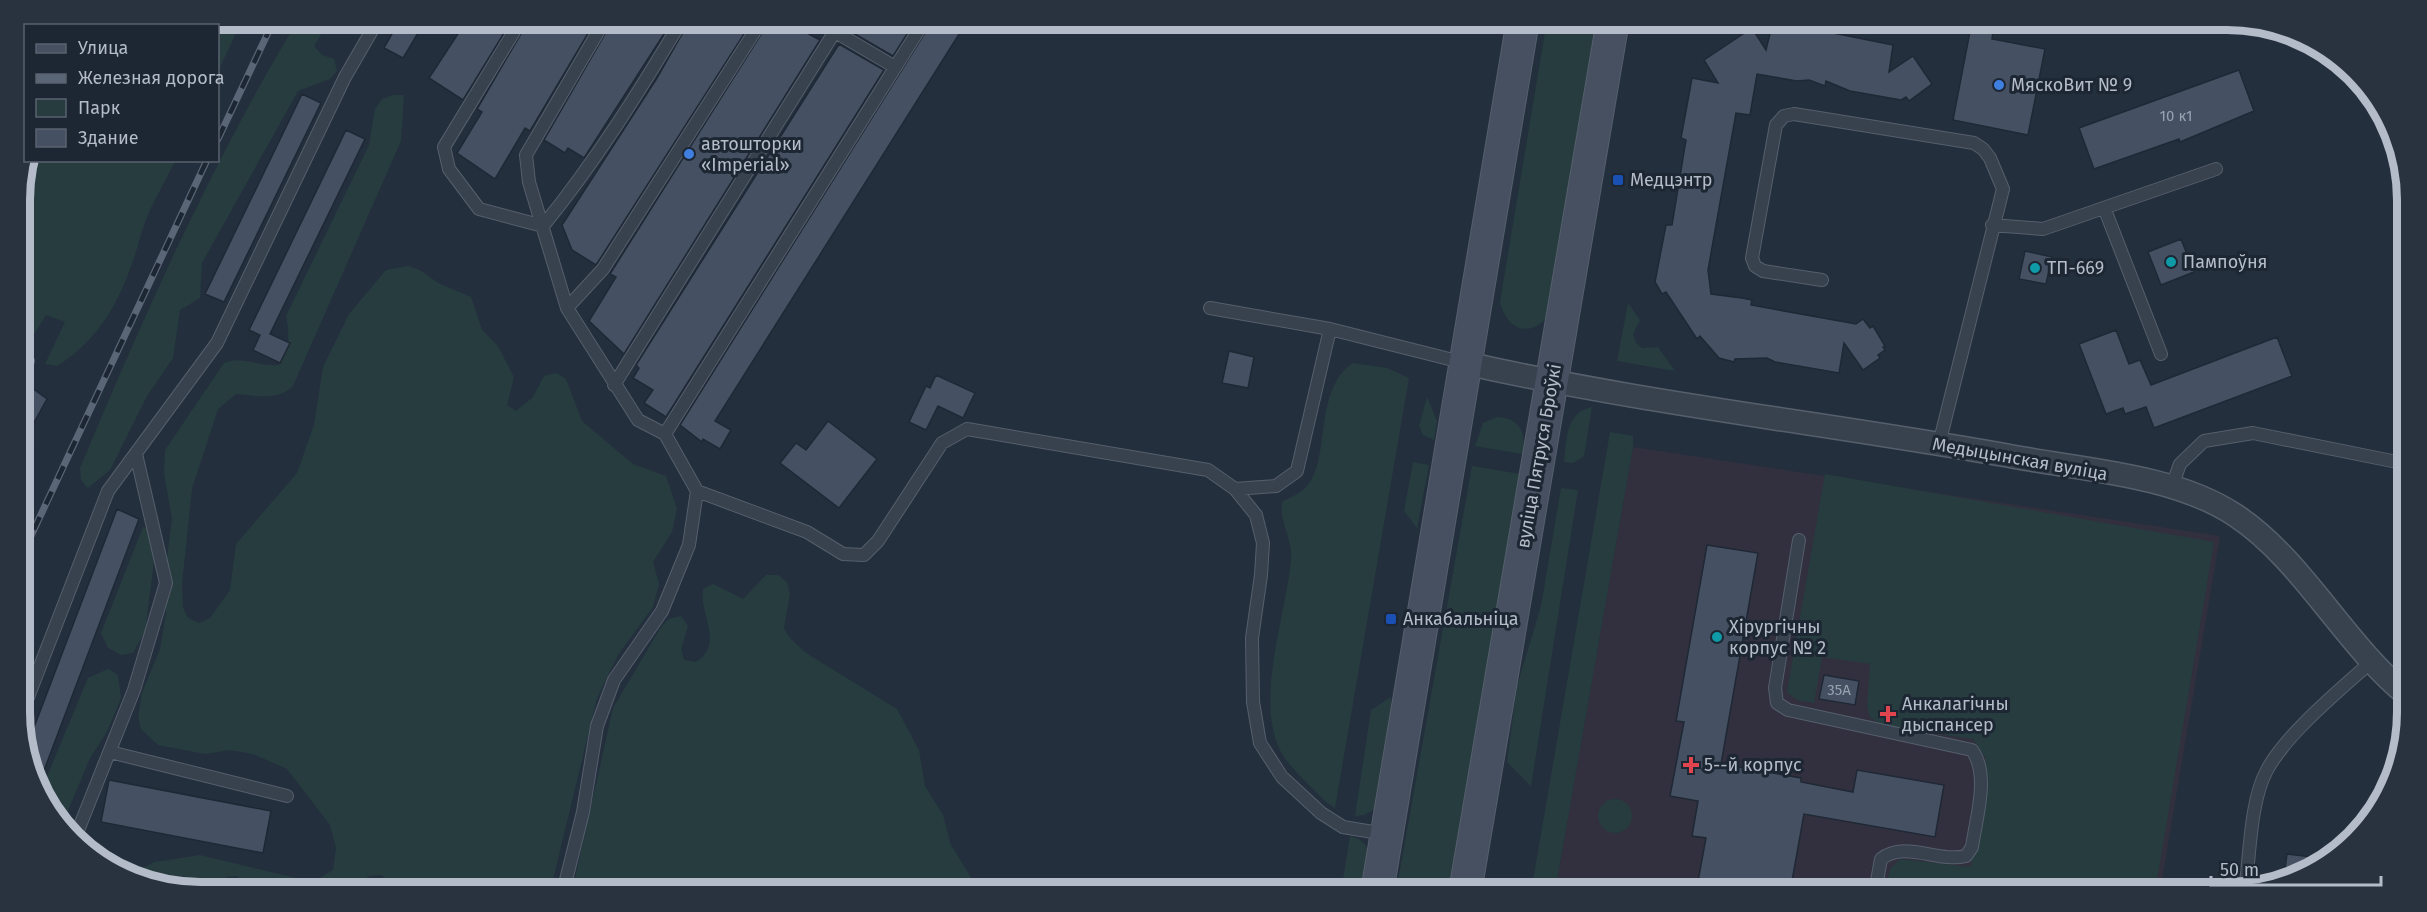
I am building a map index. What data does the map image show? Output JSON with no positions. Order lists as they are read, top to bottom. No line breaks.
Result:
{"streets":{"main road":["вуліца Пятруся Броўкі"],"street":["Медыцынская вуліца"]},"crossings":[["вуліца Пятруся Броўкі","Медыцынская вуліца"]],"places":{"other":["МяскоВит № 9","автошторки «Imperial»","Пампоўня","ТП-669","Хірургічны корпус № 2"],"transit":["Медцэнтр","Анкабальніца"],"health":["Анкалагічны дыспансер","5--й корпус"]},"house_numbers":["10 к1","35А"],"legend":["Улица","Железная дорога","Парк","Здание"],"scale_bar":"50 m"}
